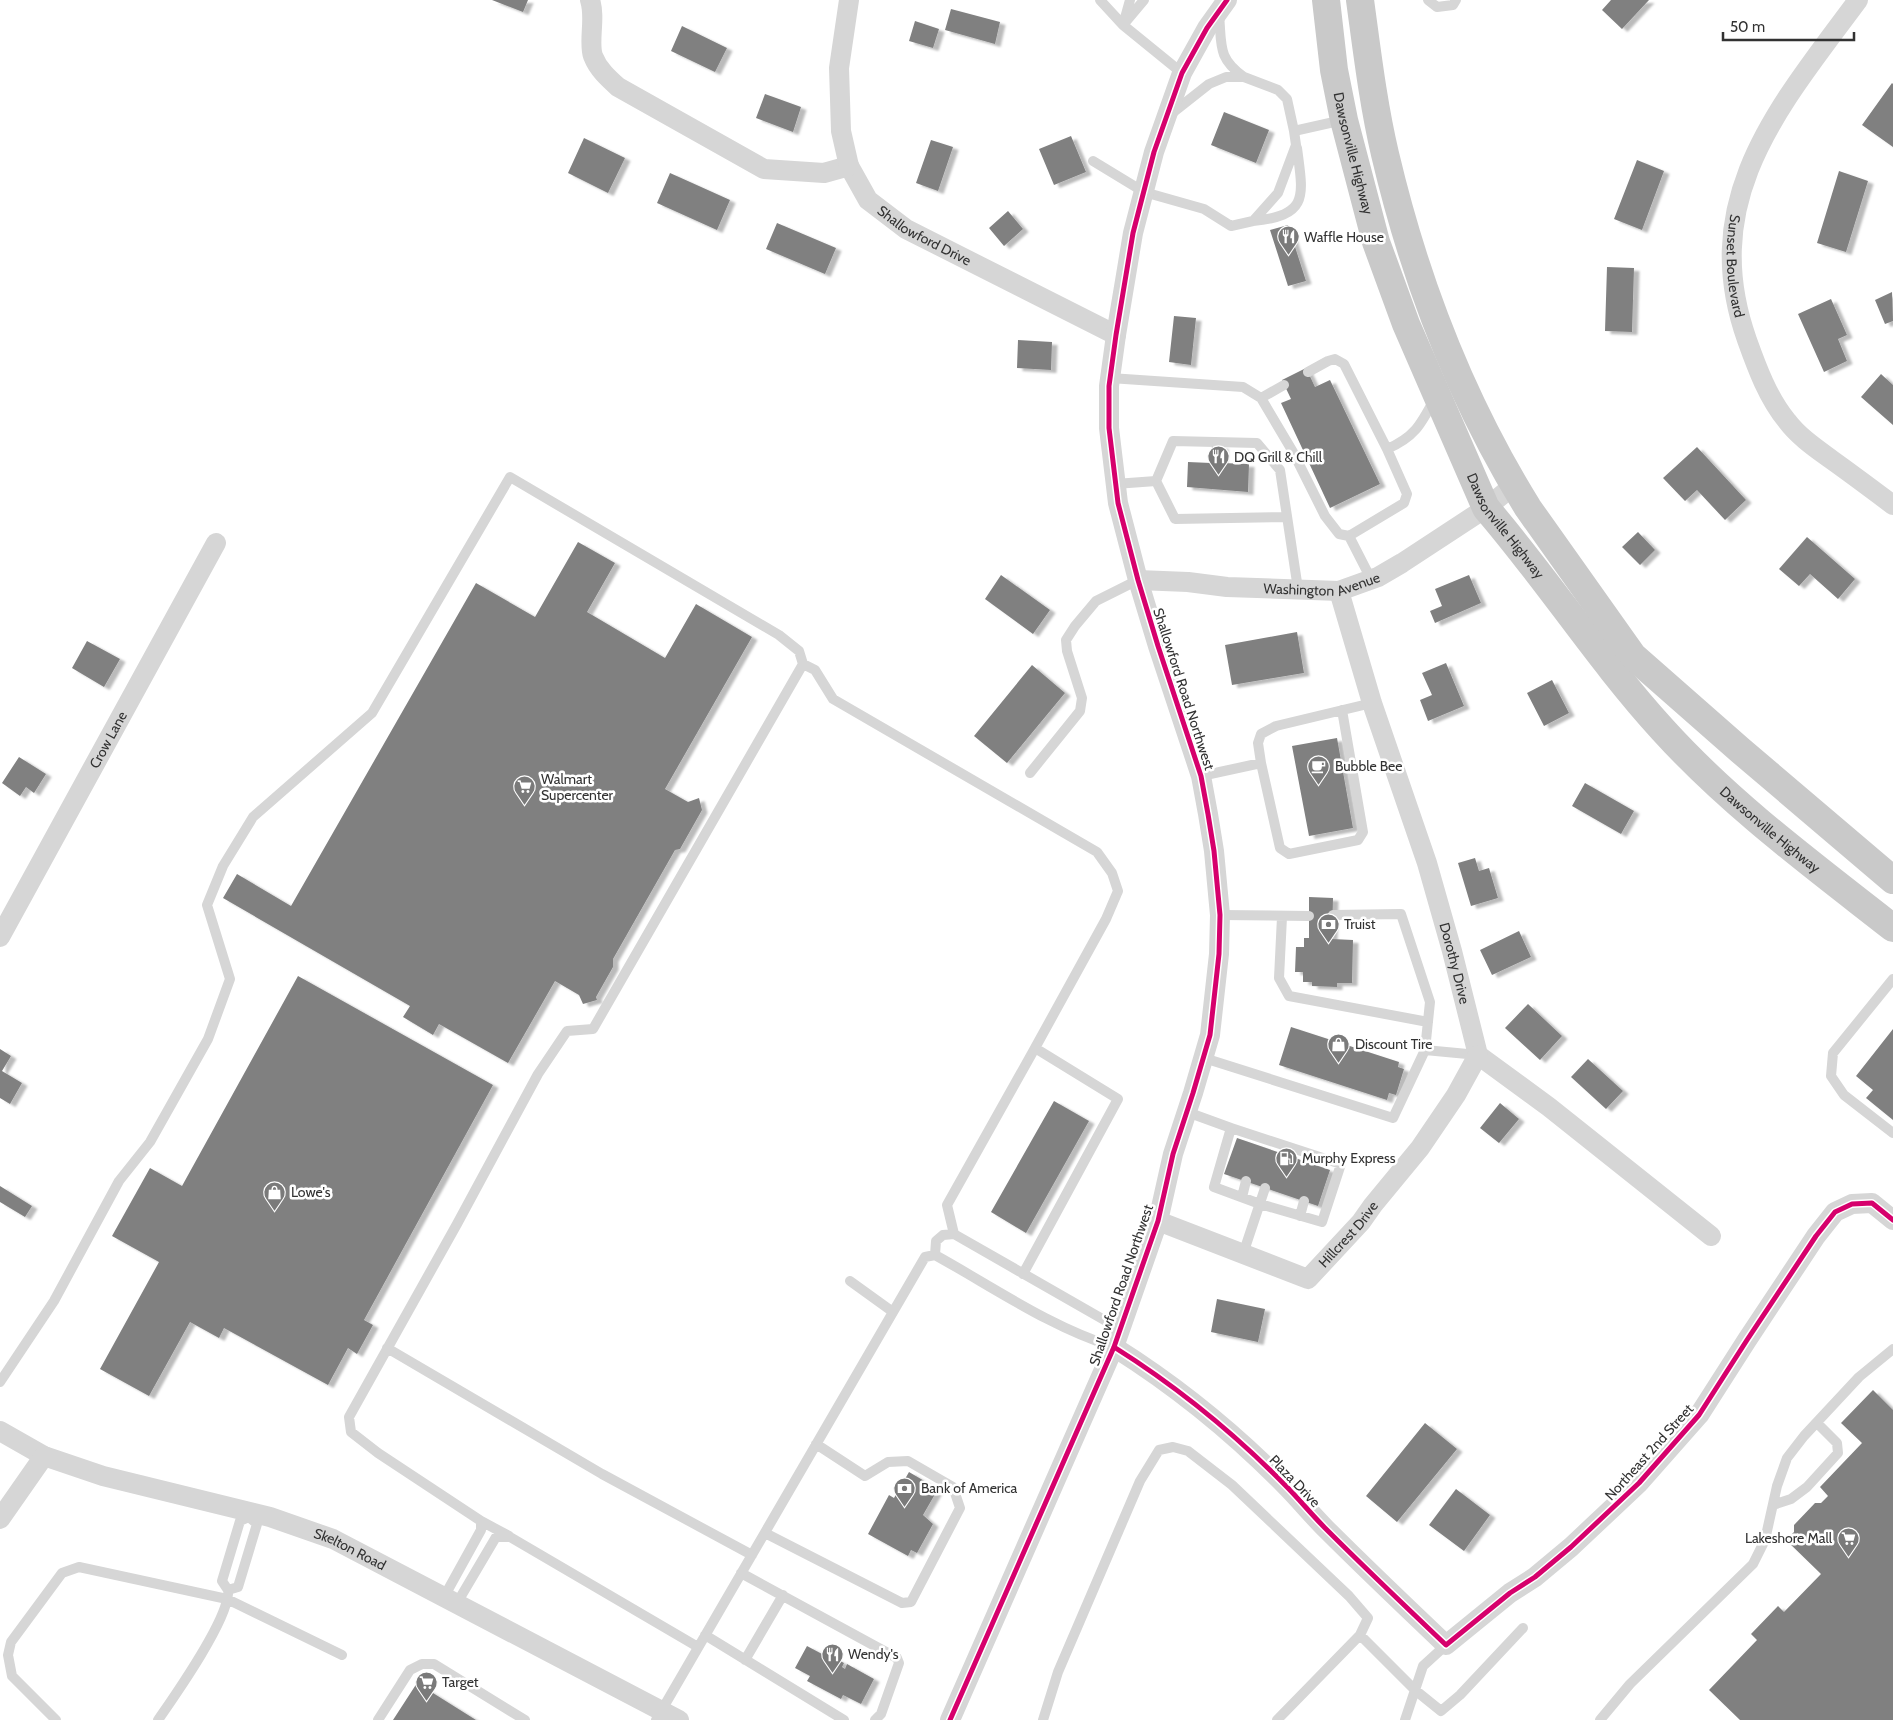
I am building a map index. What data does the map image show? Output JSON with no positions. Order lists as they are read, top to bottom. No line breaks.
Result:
{"streets":{"main road":["Dawsonville Highway"],"street":["Shallowford Drive","Sunset Boulevard","Washington Avenue","Shallowford Road Northwest","Crow Lane","Dorothy Drive","Hillcrest Drive","Northeast 2nd Street","Plaza Drive","Skelton Road"]},"crossings":[["Dawsonville Highway","Washington Avenue"],["Shallowford Drive","Shallowford Road Northwest"],["Washington Avenue","Shallowford Road Northwest"],["Washington Avenue","Dorothy Drive"],["Shallowford Road Northwest","Hillcrest Drive"],["Shallowford Road Northwest","Plaza Drive"],["Dorothy Drive","Hillcrest Drive"],["Northeast 2nd Street","Plaza Drive"]],"places":{"restaurant":["Waffle House","DQ Grill & Chill","Wendy's"],"cafe":["Bubble Bee"],"supermarket":["Walmart Supercenter","Lakeshore Mall","Target"],"bank":["Truist","Bank of America"],"shop":["Discount Tire","Lowe's"],"fuel station":["Murphy Express"]},"scale_bar":"50 m"}
